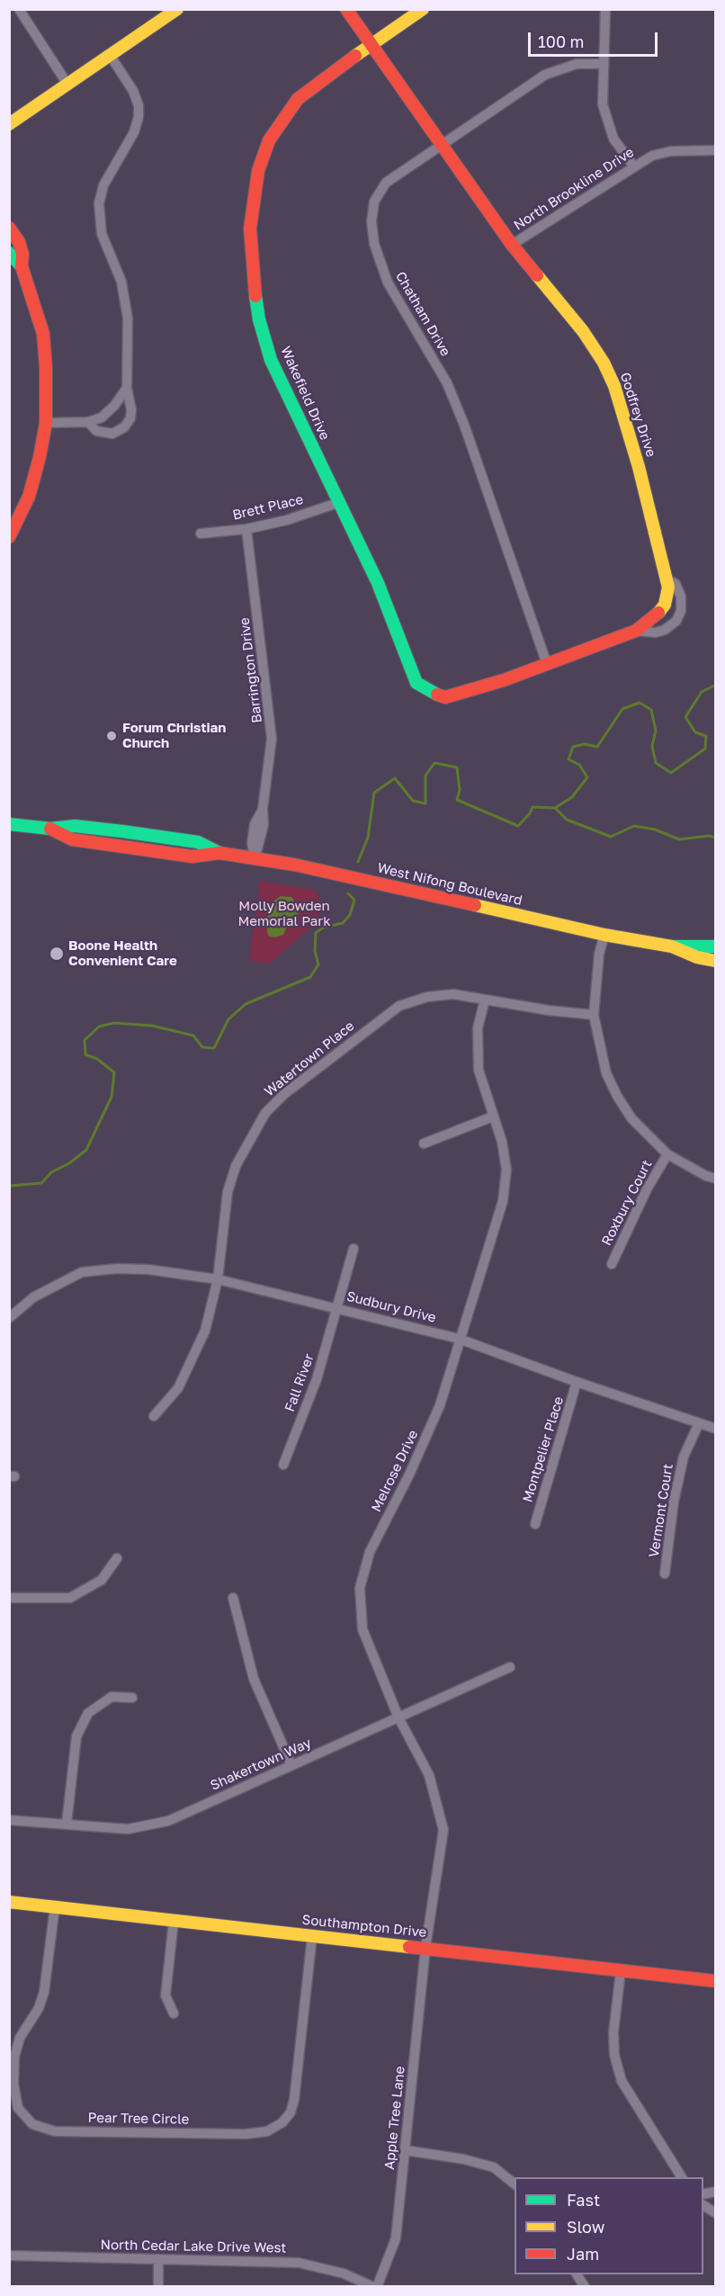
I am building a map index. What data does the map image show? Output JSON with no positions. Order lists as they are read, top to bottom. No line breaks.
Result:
{"streets":{"street":["North Brookline Drive","Chatham Drive","Wakefield Drive","Godfrey Drive","Brett Place","Barrington Drive","West Nifong Boulevard","Watertown Place","Roxbury Court","Sudbury Drive","Fall River","Montpelier Place","Melrose Drive","Vermont Court","Shakertown Way","Southampton Drive","Apple Tree Lane","Pear Tree Circle","North Cedar Lake Drive West"]},"crossings":[["North Brookline Drive","Godfrey Drive"],["Chatham Drive","Godfrey Drive"],["Wakefield Drive","Godfrey Drive"],["Wakefield Drive","Brett Place"],["Brett Place","Barrington Drive"],["Barrington Drive","West Nifong Boulevard"],["Watertown Place","Sudbury Drive"],["Watertown Place","Melrose Drive"],["Sudbury Drive","Fall River"],["Sudbury Drive","Montpelier Place"],["Sudbury Drive","Melrose Drive"],["Sudbury Drive","Vermont Court"],["Melrose Drive","Shakertown Way"],["Melrose Drive","Southampton Drive"],["Melrose Drive","Apple Tree Lane"],["Southampton Drive","Apple Tree Lane"],["Southampton Drive","Pear Tree Circle"],["Apple Tree Lane","North Cedar Lake Drive West"]],"parks":["Molly Bowden Memorial Park"],"places":["Forum Christian Church","Boone Health Convenient Care"],"legend":["Fast","Slow","Jam"],"scale_bar":"100 m"}
